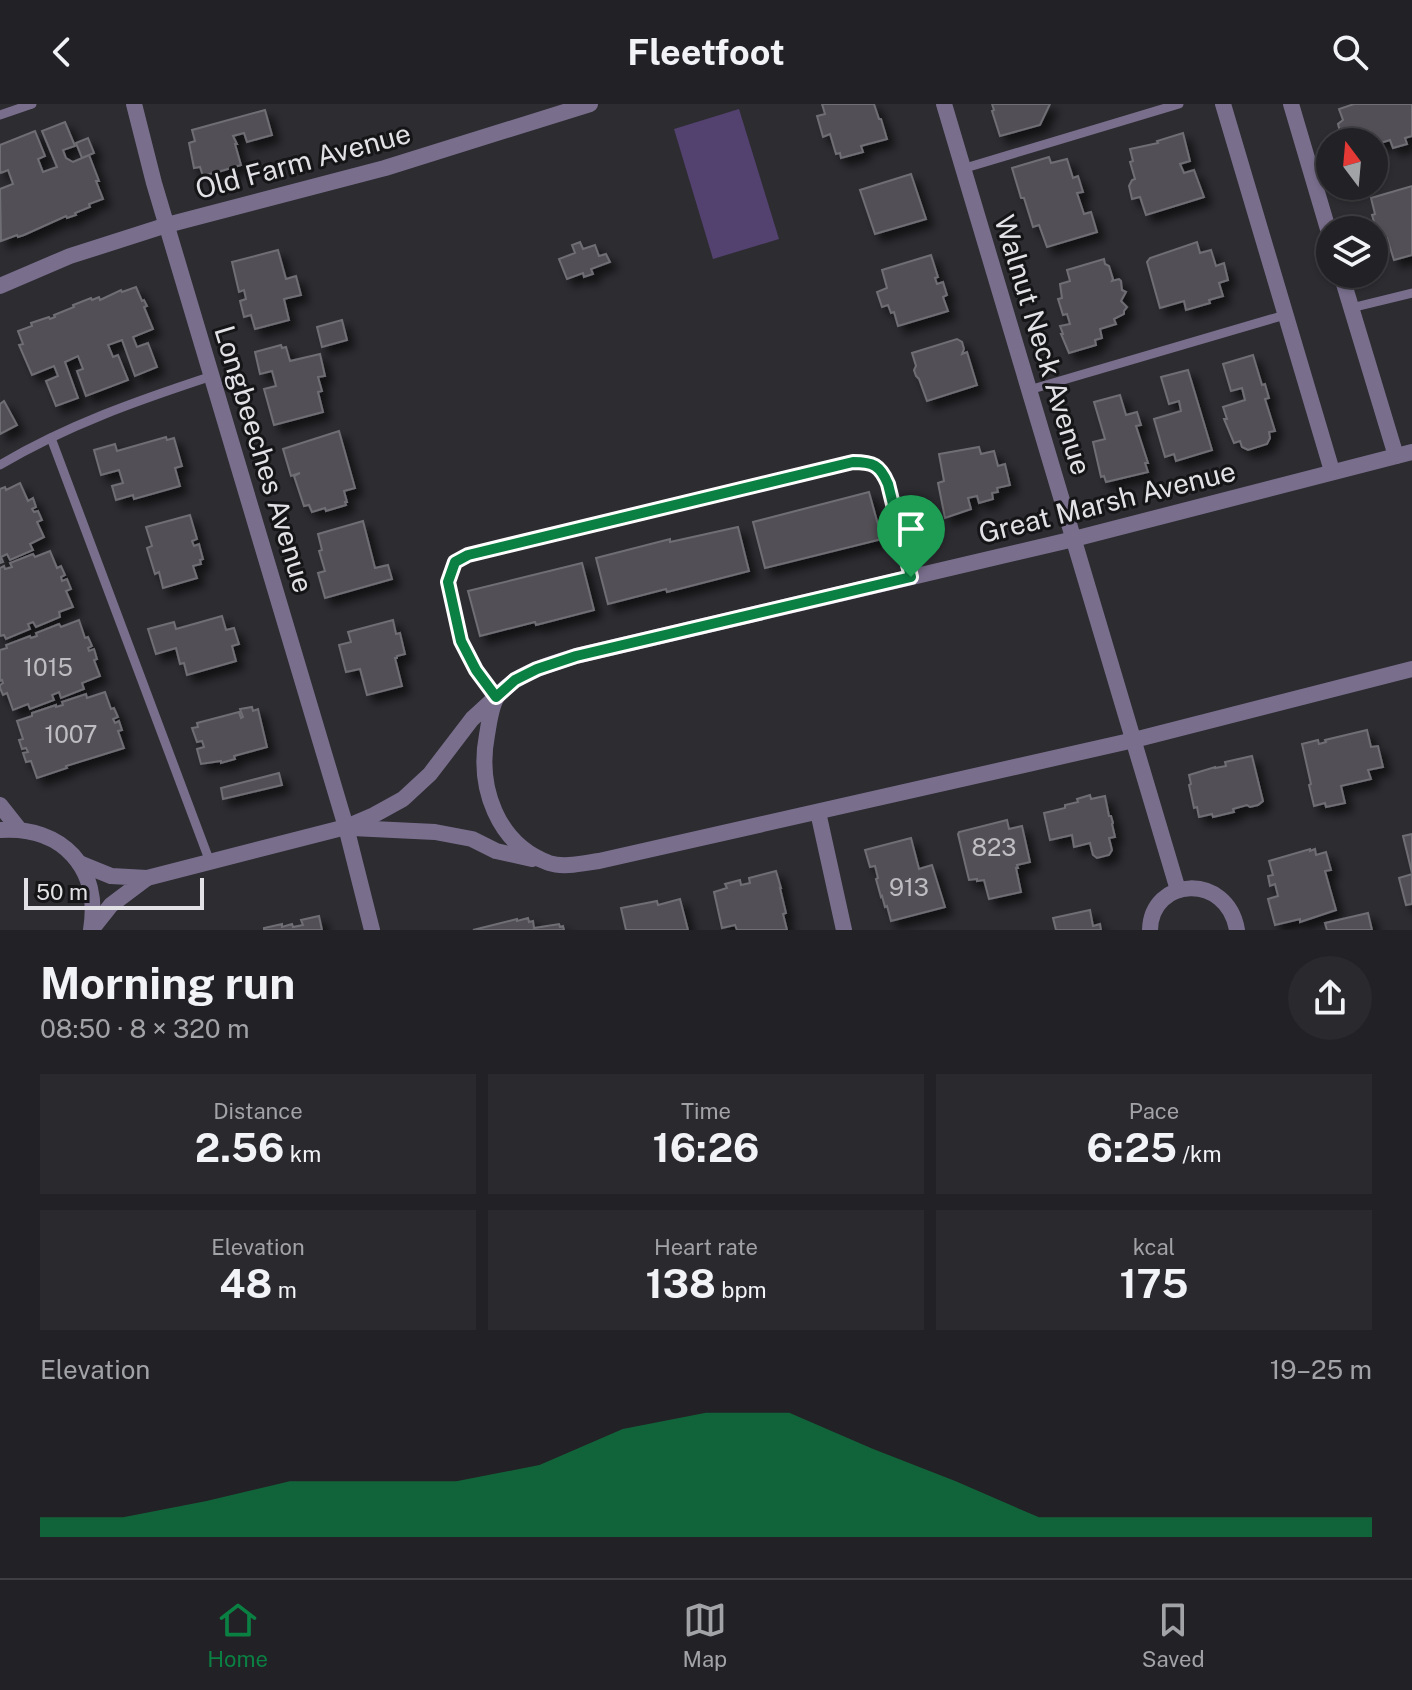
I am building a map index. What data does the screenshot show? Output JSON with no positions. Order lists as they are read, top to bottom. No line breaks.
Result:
{"streets":{"street":["Old Farm Avenue","Walnut Neck Avenue","Longbeeches Avenue","Great Marsh Avenue"]},"crossings":[["Old Farm Avenue","Longbeeches Avenue"],["Walnut Neck Avenue","Great Marsh Avenue"],["Longbeeches Avenue","Great Marsh Avenue"]],"house_numbers":["1015","1007","823","913"],"scale_bar":"50 m","north":"top","page":{"header":"Fleetfoot","scale":"50 m","heading":["Morning run","08:50 · 8 × 320 m"],"stats":[["Distance","2.56 km"],["Time","16:26"],["Pace","6:25 /km"],["Elevation","48 m"],["Heart rate","138 bpm"],["kcal","175"]],"chart":["Elevation","19–25 m"],"tabs":["Home","Map","Saved"]}}
